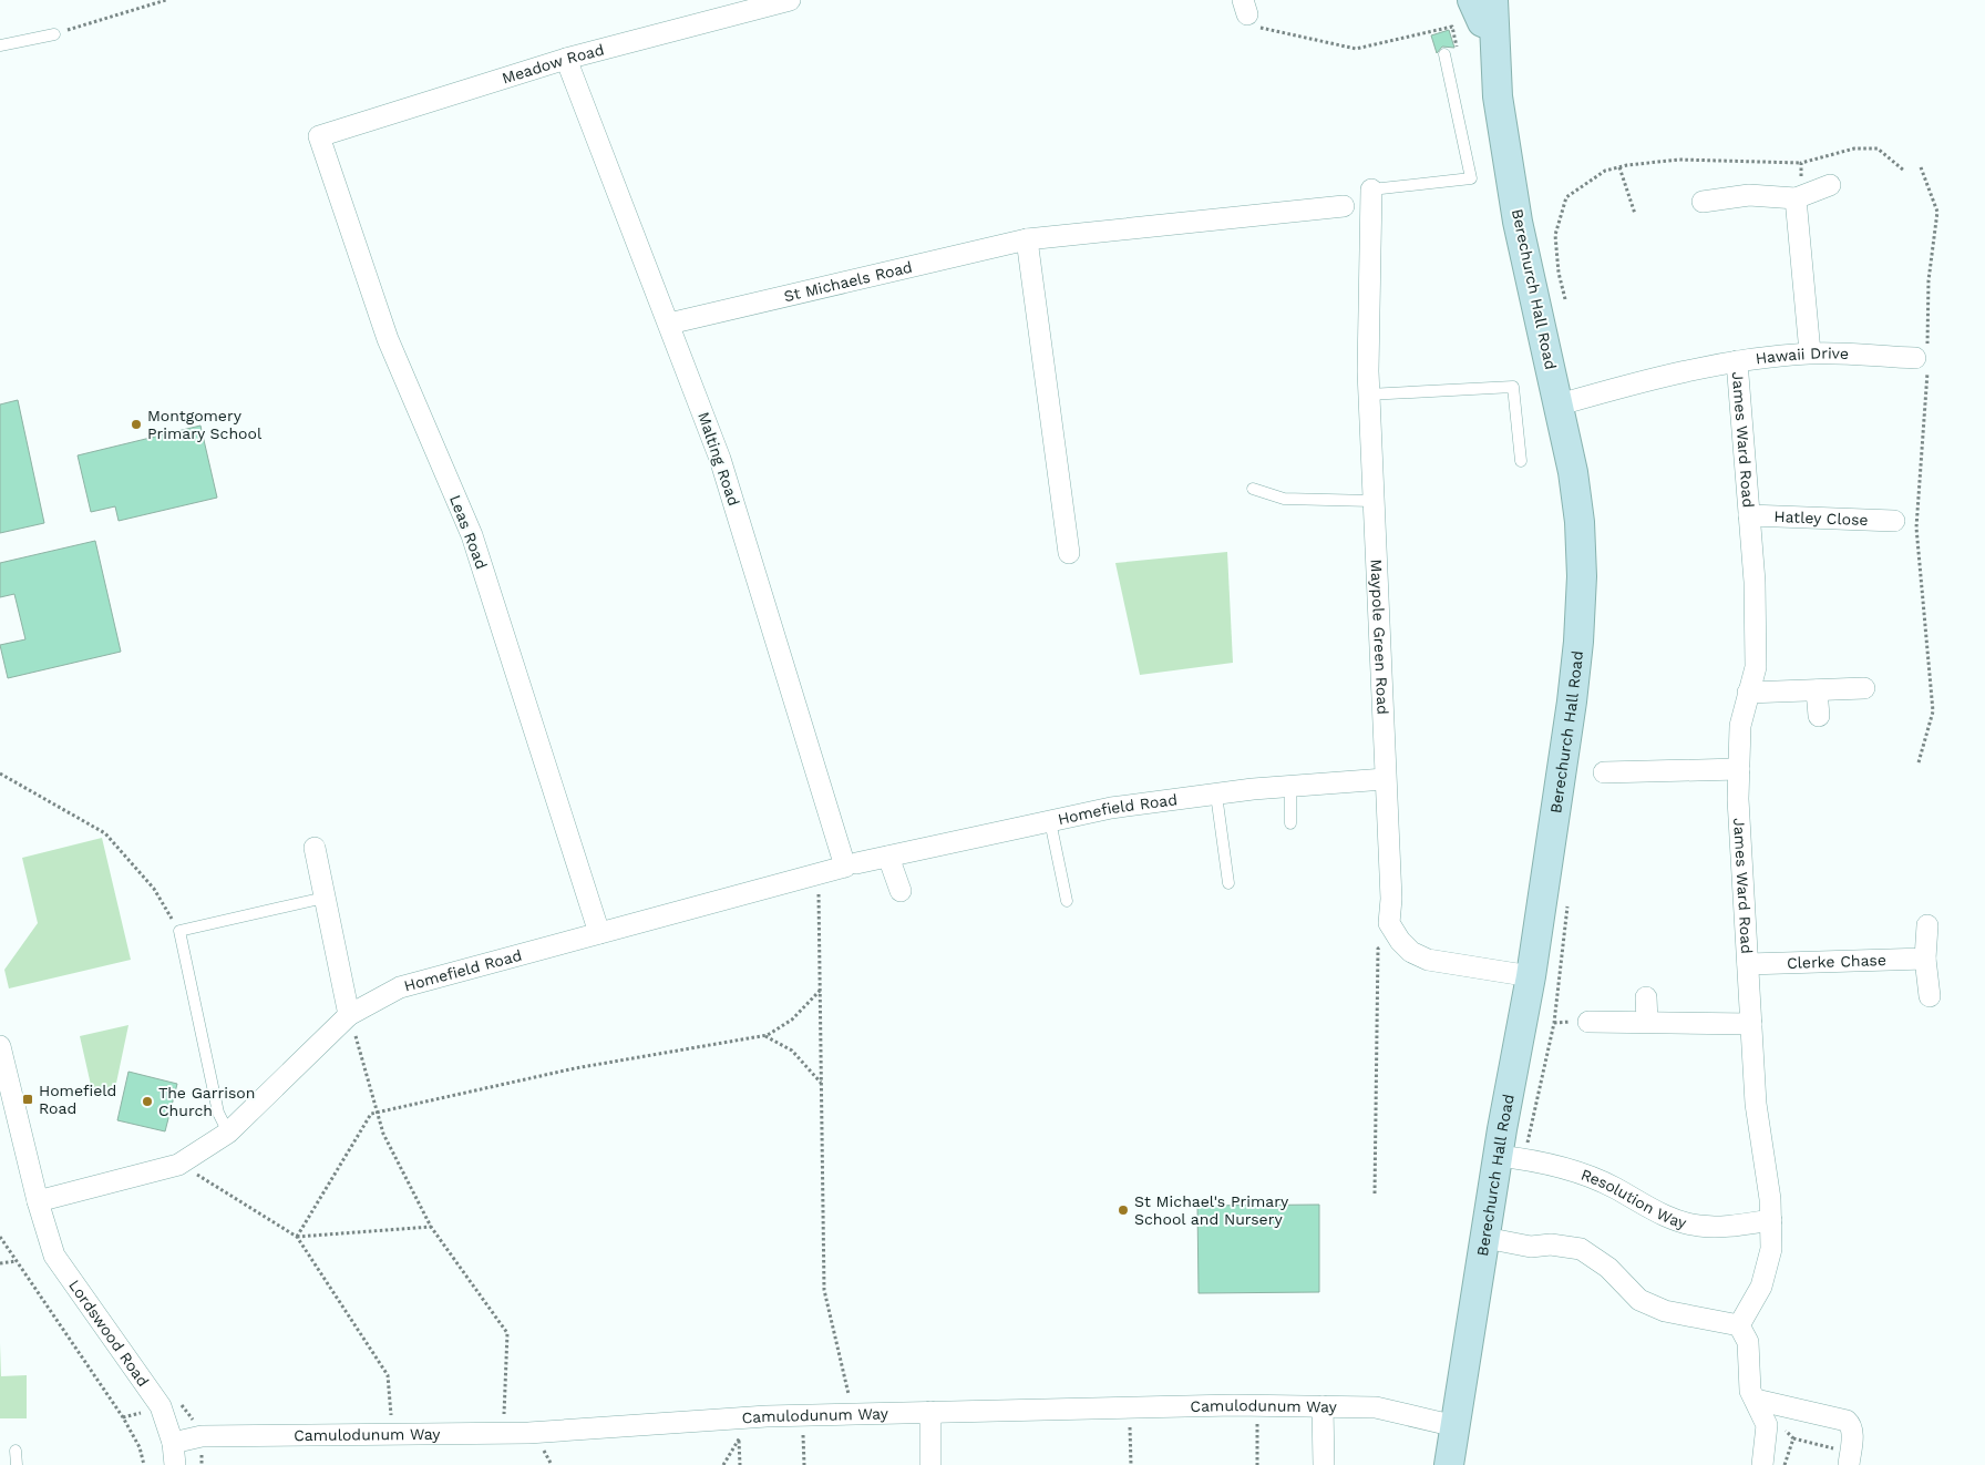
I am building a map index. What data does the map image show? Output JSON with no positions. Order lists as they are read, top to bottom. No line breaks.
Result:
{"streets":{"street":["Meadow Road","St Michaels Road","Berechurch Hall Road","Hawaii Drive","James Ward Road","Malting Road","Hatley Close","Leas Road","Maypole Green Road","Homefield Road","Clerke Chase","Resolution Way","Lordswood Road","Camulodunum Way"]},"crossings":[["Meadow Road","Malting Road"],["Meadow Road","Leas Road"],["St Michaels Road","Malting Road"],["Berechurch Hall Road","Hawaii Drive"],["Berechurch Hall Road","Resolution Way"],["Berechurch Hall Road","Camulodunum Way"],["Hawaii Drive","James Ward Road"],["James Ward Road","Hatley Close"],["James Ward Road","Clerke Chase"],["James Ward Road","Resolution Way"],["Malting Road","Homefield Road"],["Leas Road","Homefield Road"],["Maypole Green Road","Homefield Road"],["Homefield Road","Lordswood Road"],["Lordswood Road","Camulodunum Way"]],"places":{"other":["Montgomery Primary School","The Garrison Church","St Michael's Primary School and Nursery"],"transit":["Homefield Road"]}}
